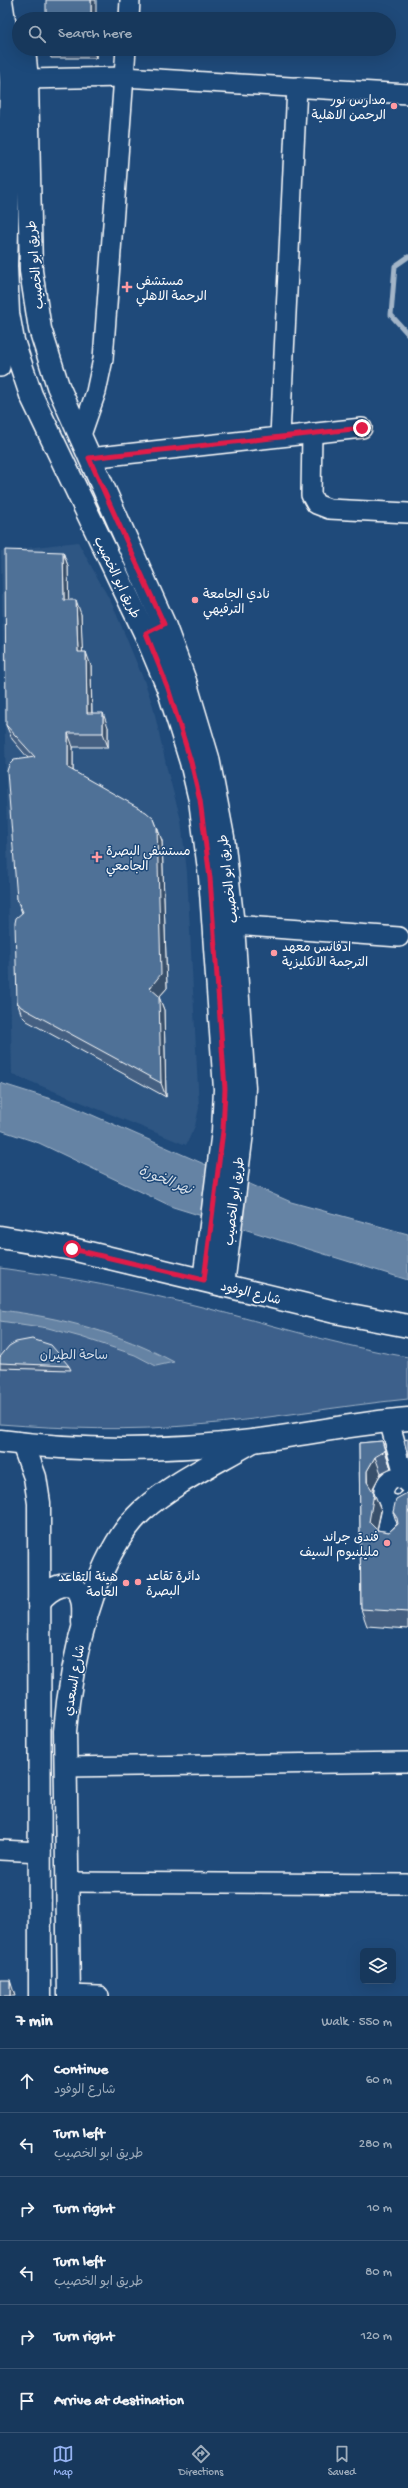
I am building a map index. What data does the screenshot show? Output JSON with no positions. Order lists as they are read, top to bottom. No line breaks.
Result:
{"streets":{"main road":["طريق ابو الخصيب","شارع الوفود","شارع السعدي"]},"crossings":[["طريق ابو الخصيب","شارع الوفود"]],"water":["نهر الخورة"],"parks":["ساحة الطيران"],"places":{"other":["مدارس نور الرحمن الاهلية","نادي الجامعة الترفيهي","ادفانس معهد الترجمة الانكليزية","فندق جراند مليلنيوم السيف","دائرة تقاعد البصرة","هيئة التقاعد العامة"],"health":["مستشفى الرحمة الاهلي","مستشفى البصرة الجامعي"]},"page":{"search":"Search here","heading":["7 min","Walk · 550 m"],"list":[["Continue","شارع الوفود","60 m"],["Turn left","طريق ابو الخصيب","280 m"],["Turn right","10 m"],["Turn left","طريق ابو الخصيب","80 m"],["Turn right","120 m"],"Arrive at destination"],"nav":["Map","Directions","Saved"]}}
